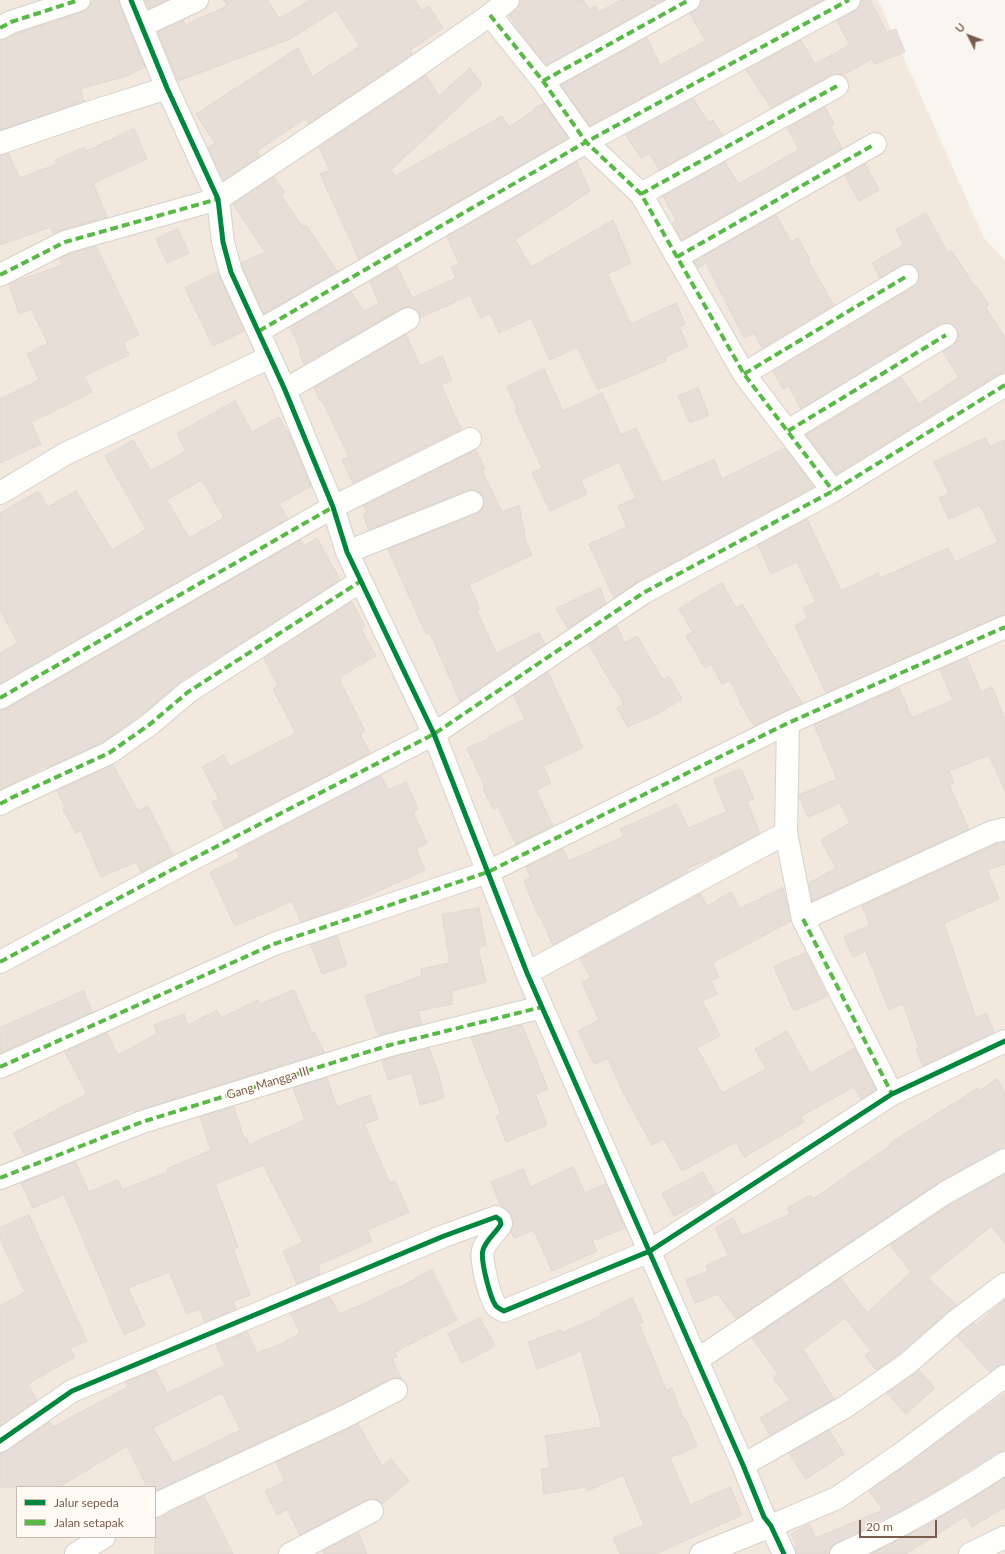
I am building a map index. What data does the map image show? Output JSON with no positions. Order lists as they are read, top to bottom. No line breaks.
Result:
{"streets":{"street":["Gang Mangga III"]},"legend":["Jalur sepeda","Jalan setapak"],"scale_bar":"20 m","north":"top left"}
